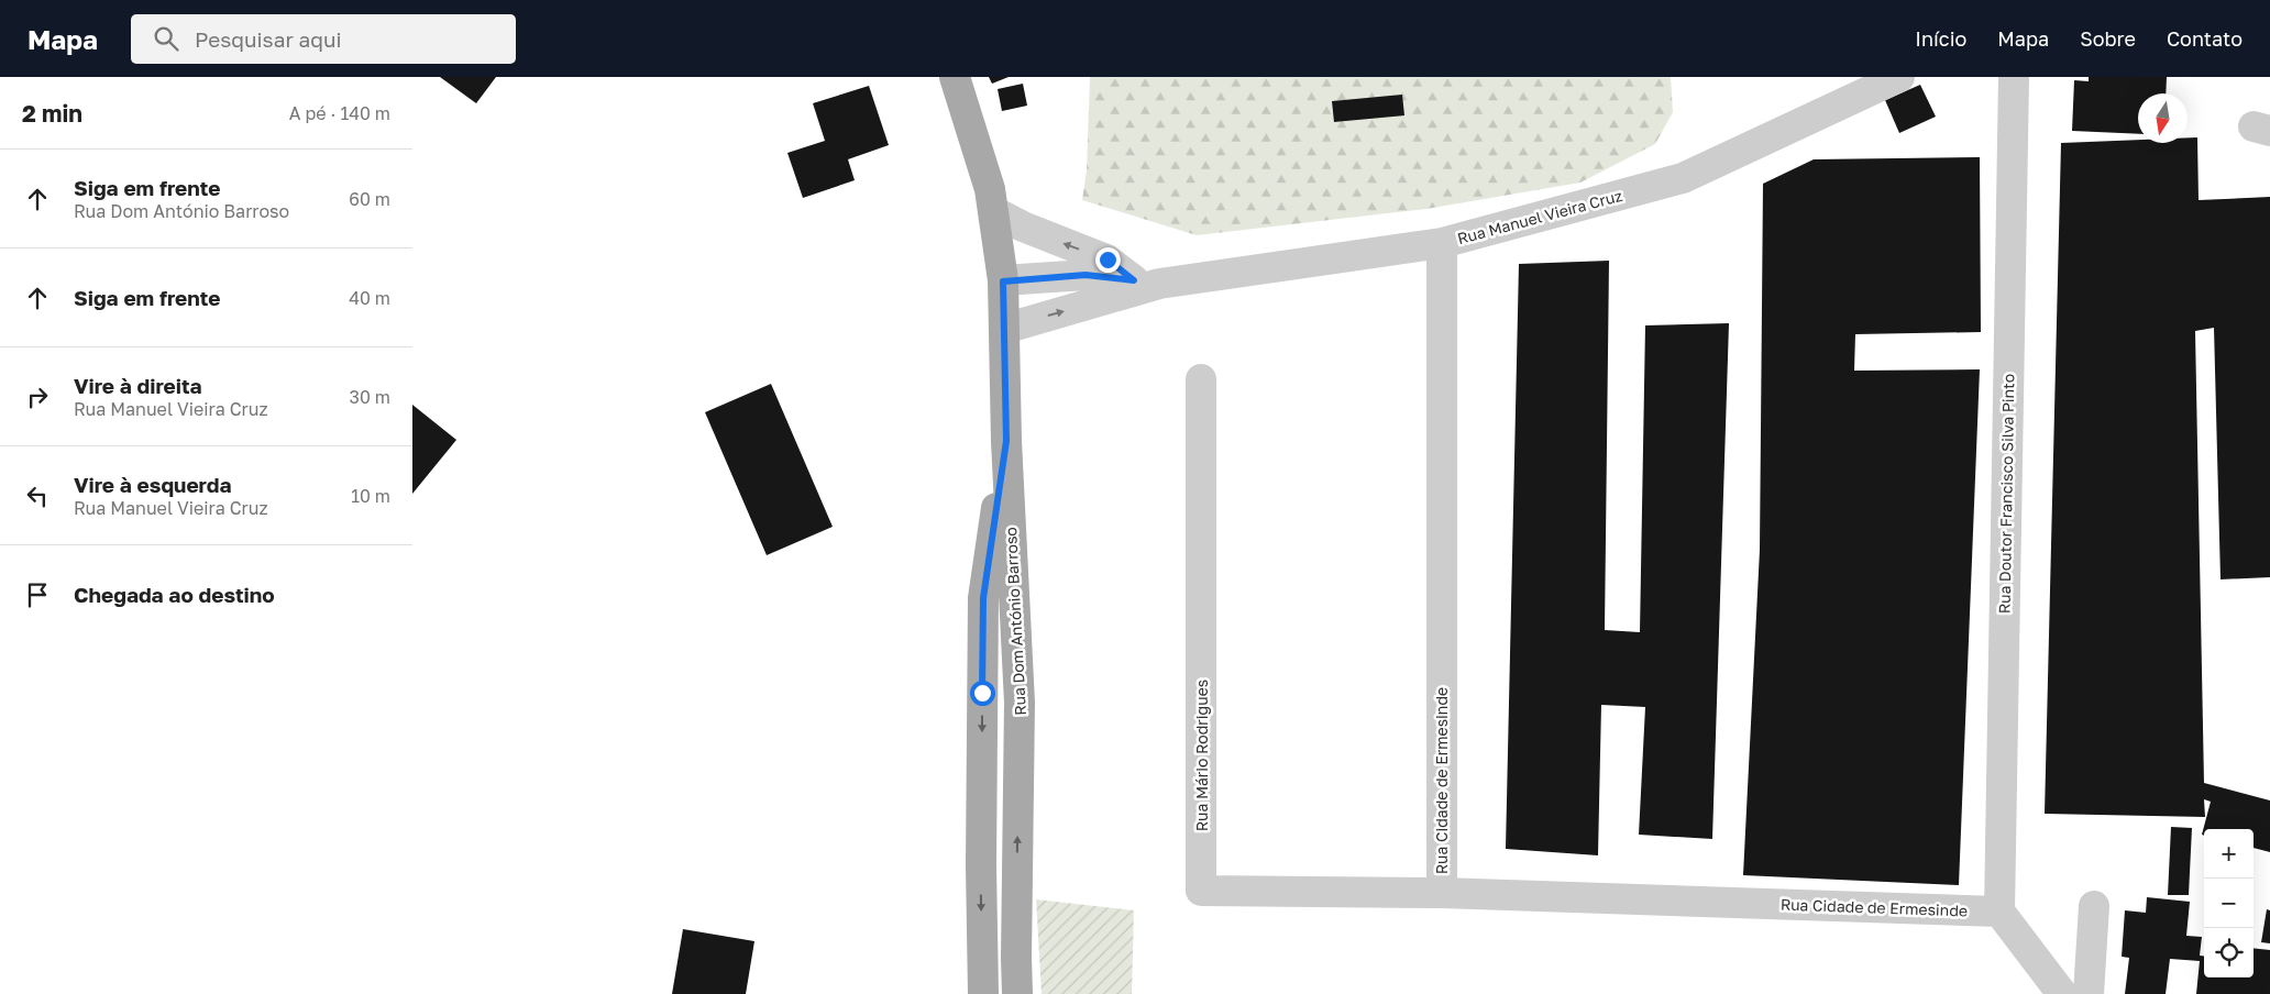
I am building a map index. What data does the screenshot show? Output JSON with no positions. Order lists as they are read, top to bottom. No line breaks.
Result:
{"streets":{"main road":["Rua Dom António Barroso"],"street":["Rua Manuel Vieira Cruz","Rua Doutor Francisco Silva Pinto","Rua Mário Rodrigues","Rua Cidade de Ermesinde"]},"crossings":[["Rua Manuel Vieira Cruz","Rua Cidade de Ermesinde"],["Rua Doutor Francisco Silva Pinto","Rua Cidade de Ermesinde"],["Rua Mário Rodrigues","Rua Cidade de Ermesinde"]],"north":"bottom","page":{"header":"Mapa","search":"Pesquisar aqui","nav":["Início","Mapa","Sobre","Contato"],"heading":["2 min","A pé · 140 m"],"list":[["Siga em frente","Rua Dom António Barroso","60 m"],["Siga em frente","40 m"],["Vire à direita","Rua Manuel Vieira Cruz","30 m"],["Vire à esquerda","Rua Manuel Vieira Cruz","10 m"],"Chegada ao destino"],"map_buttons":["+","−"]}}
